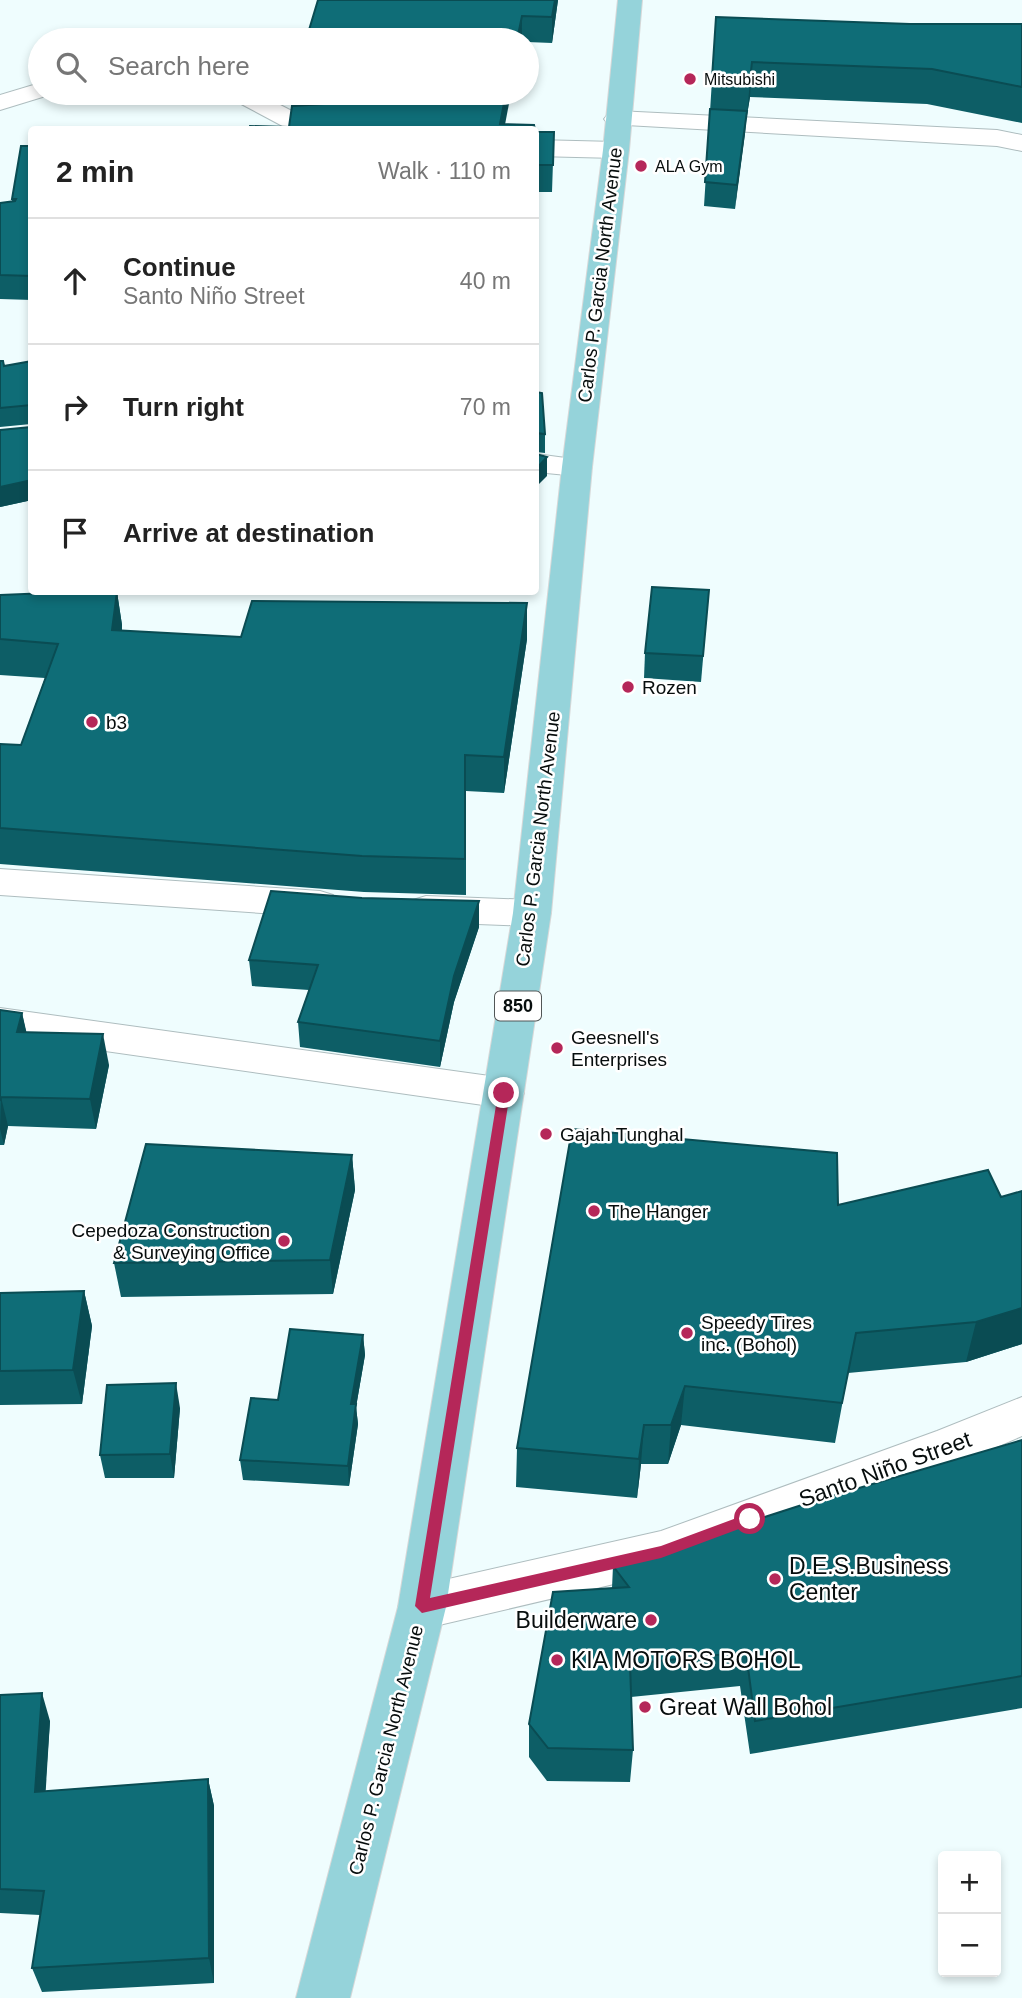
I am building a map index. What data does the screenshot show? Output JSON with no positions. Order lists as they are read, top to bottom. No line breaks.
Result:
{"streets":{"main road":["Carlos P. Garcia North Avenue","850"],"street":["Santo Niño Street"]},"crossings":[["Carlos P. Garcia North Avenue","Santo Niño Street"]],"places":["Mitsubishi","ALA Gym","Rozen","b3","Geesnell's Enterprises","Gajah Tunghal","The Hanger","Cepedoza Construction & Surveying Office","Speedy Tires inc. (Bohol)","D.E.S.Business Center","Builderware","KIA MOTORS BOHOL","Great Wall Bohol"],"page":{"search":"Search here","heading":["2 min","Walk · 110 m"],"list":[["Continue","Santo Niño Street","40 m"],["Turn right","70 m"],"Arrive at destination"],"map_buttons":["+","−"]}}
